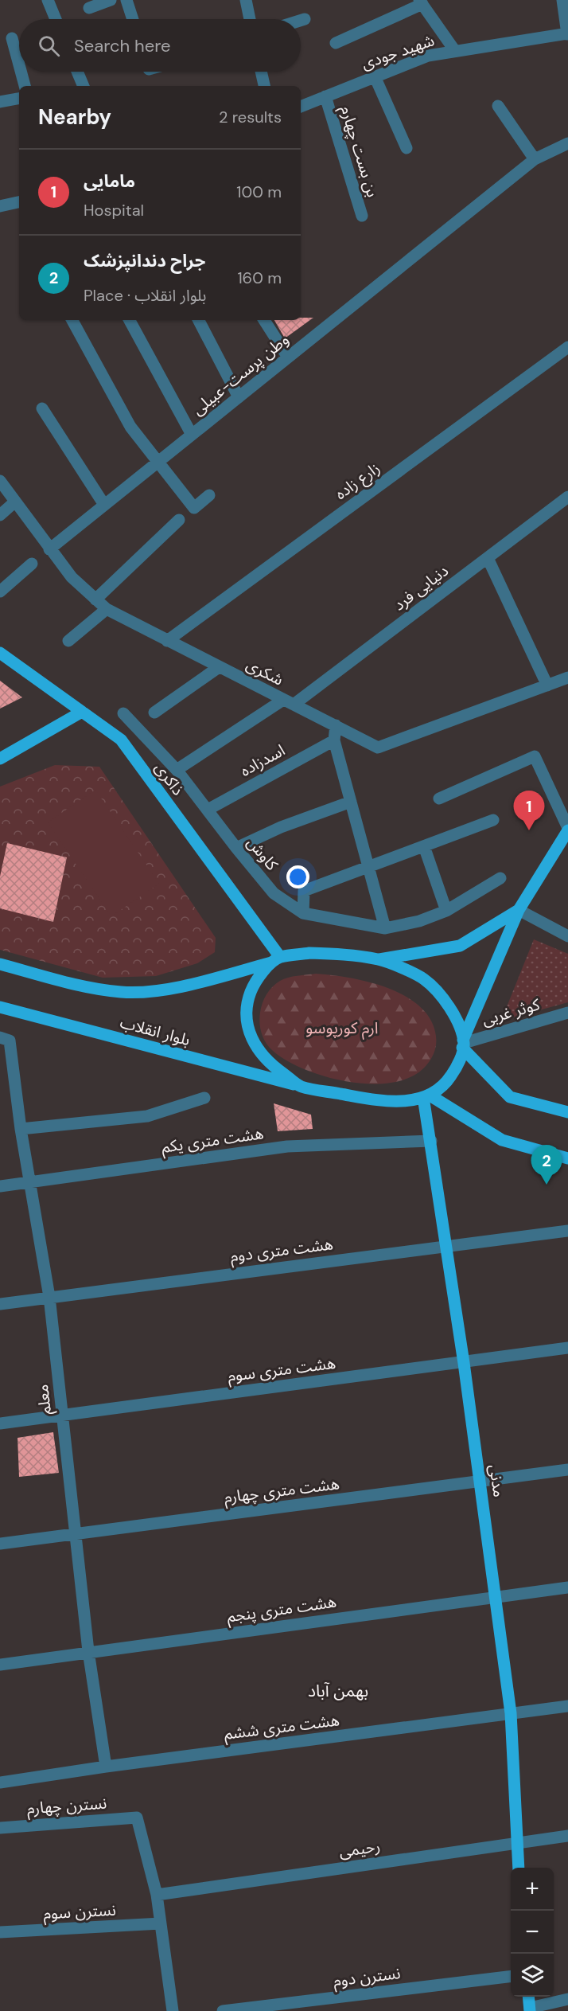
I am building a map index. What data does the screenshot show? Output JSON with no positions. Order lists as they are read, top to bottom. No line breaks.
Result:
{"streets":{"main road":["ذاکری","بلوار انقلاب","مدنی"],"street":["شهید جودی","بن بست چهارم","وطن پرست-عبیلی","زارع زاده","دنیایی فرد","شکری","اسدزاده","کاوش","کوثر غربی","هشت متری یکم","هشت متری دوم","هشت متری سوم","معلم","هشت متری چهارم","هشت متری پنجم","هشت متری ششم","نسترن چهارم","رحیمی","نسترن سوم","نسترن دوم"]},"crossings":[["شهید جودی","بن بست چهارم"],["وطن پرست-عبیلی","شکری"],["زارع زاده","شکری"],["دنیایی فرد","شکری"],["دنیایی فرد","کاوش"],["اسدزاده","کاوش"],["ذاکری","بلوار انقلاب"],["بلوار انقلاب","مدنی"],["هشت متری یکم","معلم"],["هشت متری یکم","مدنی"],["هشت متری دوم","معلم"],["هشت متری دوم","مدنی"],["هشت متری سوم","معلم"],["هشت متری سوم","مدنی"],["معلم","هشت متری چهارم"],["معلم","هشت متری پنجم"],["معلم","هشت متری ششم"],["مدنی","هشت متری چهارم"],["مدنی","هشت متری پنجم"],["مدنی","هشت متری ششم"],["مدنی","رحیمی"],["نسترن چهارم","رحیمی"]],"districts":["بهمن آباد"],"parks":["ارم کورپوسو"],"page":{"search":"Search here","heading":["Nearby","2 results"],"list":[{"mark":"1","name":"مامایی","note":"Hospital","value":"100 m"},{"mark":"2","name":"جراح دندانپزشک","note":"Place · بلوار انقلاب","value":"160 m"}],"pins":["1","2"],"map_buttons":["+","−"]}}
